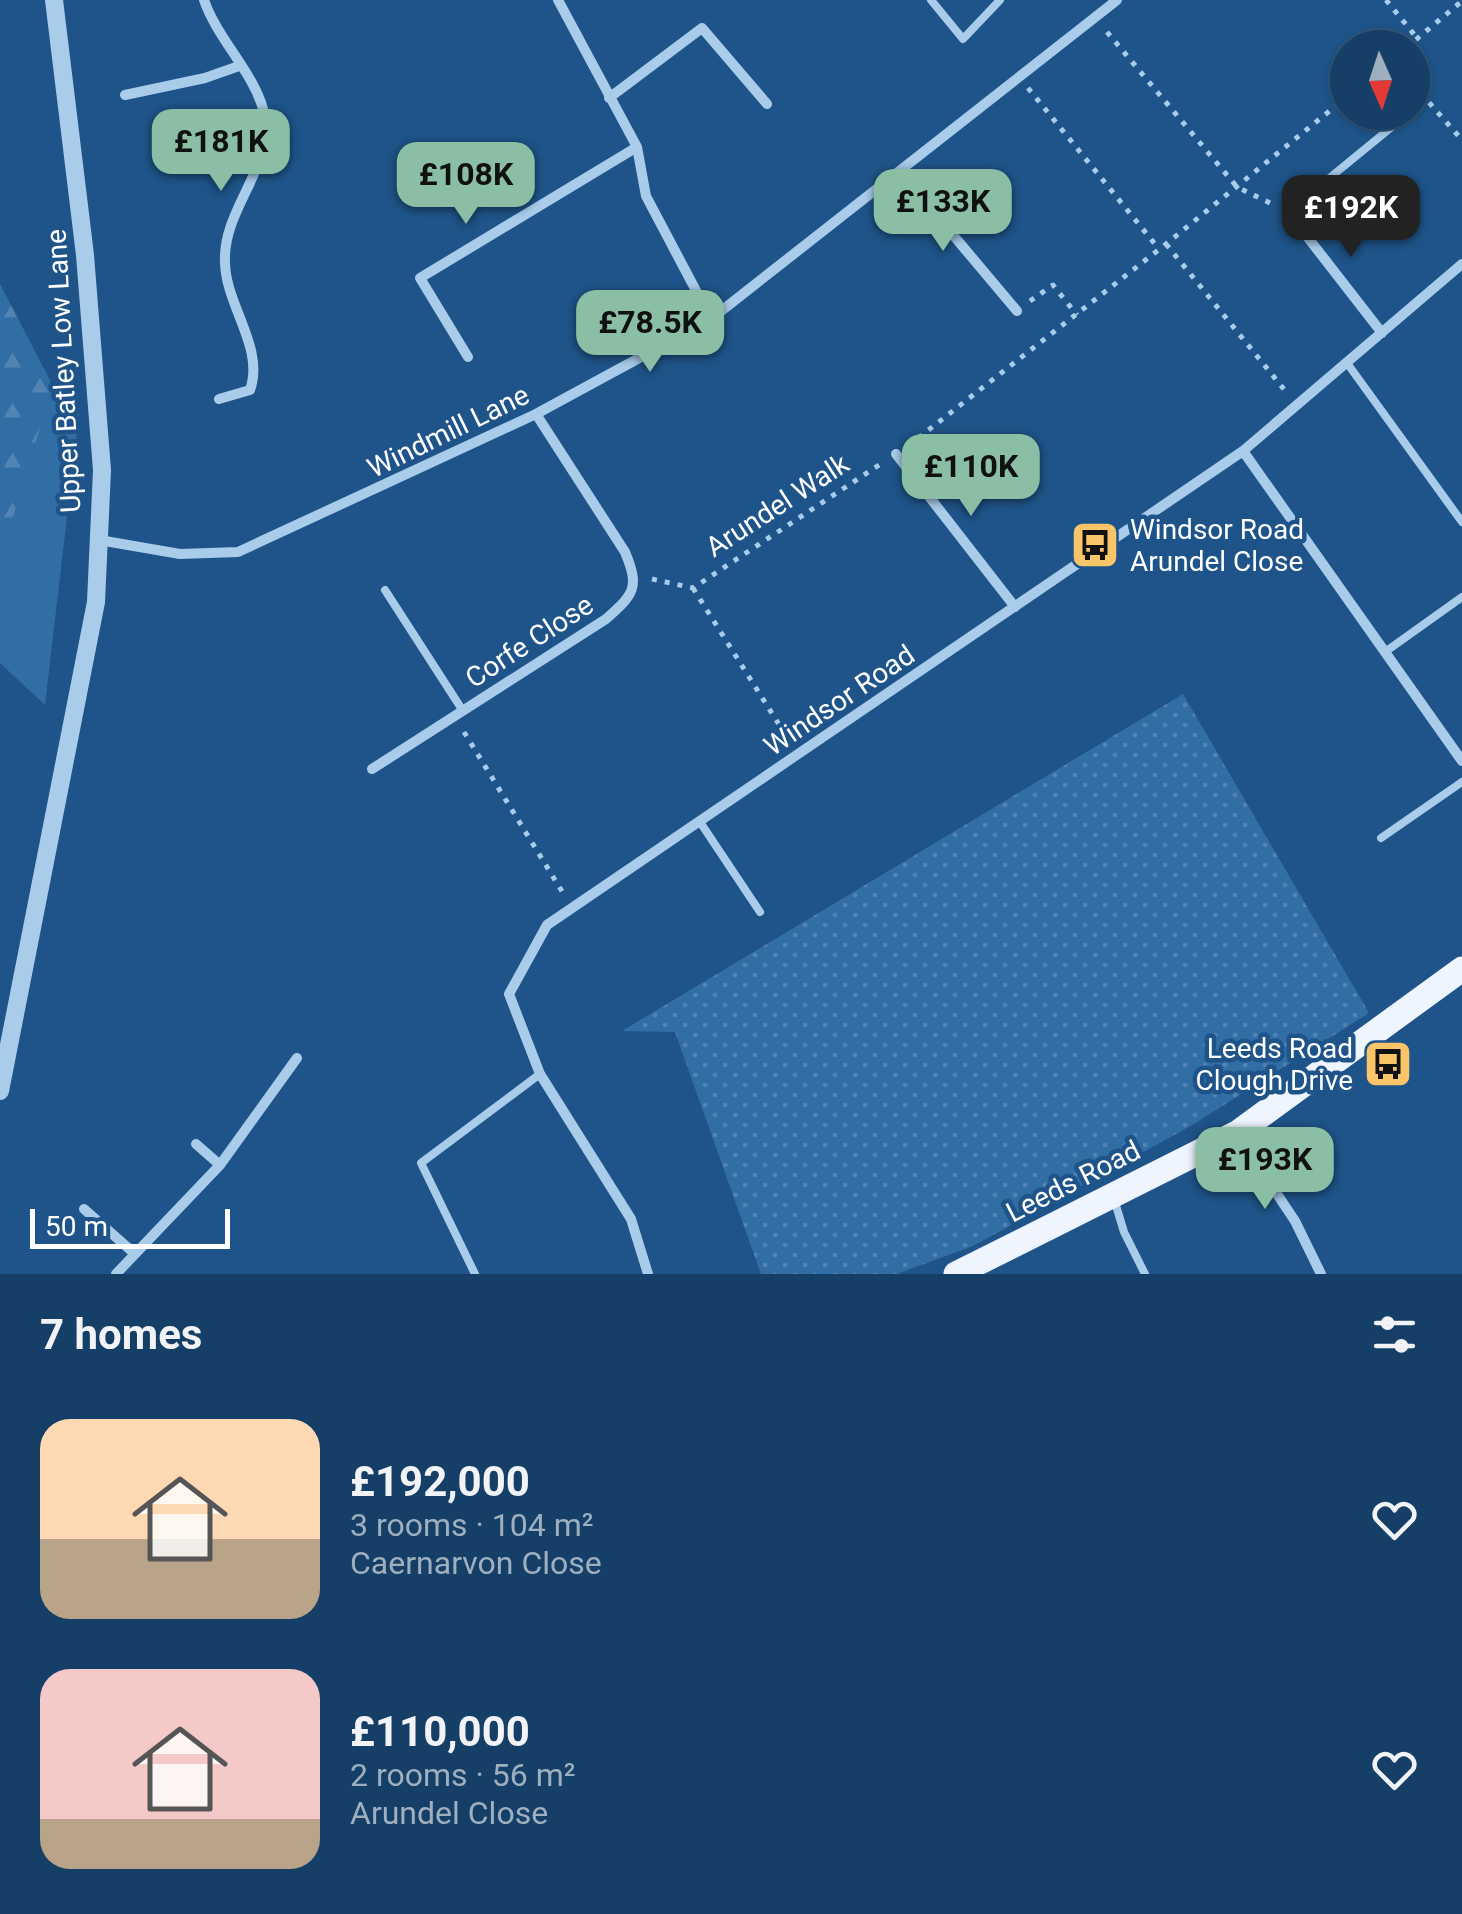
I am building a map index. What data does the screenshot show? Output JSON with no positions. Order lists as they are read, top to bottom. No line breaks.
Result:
{"streets":{"main road":["Leeds Road"],"street":["Upper Batley Low Lane","Windmill Lane","Corfe Close","Windsor Road"],"path":["Arundel Walk"]},"crossings":[["Upper Batley Low Lane","Windmill Lane"],["Arundel Walk","Corfe Close"]],"places":{"bus stop":["Windsor Road Arundel Close","Leeds Road Clough Drive"]},"scale_bar":"50 m","north":"bottom","page":{"price":["£181K","£108K","£133K","£192K","£78.5K","£110K","£193K"],"scale":"50 m","heading":"7 homes","list":[{"name":"£192,000","note":"3 rooms · 104 m² · Caernarvon Close"},{"name":"£110,000","note":"2 rooms · 56 m² · Arundel Close"}]}}
